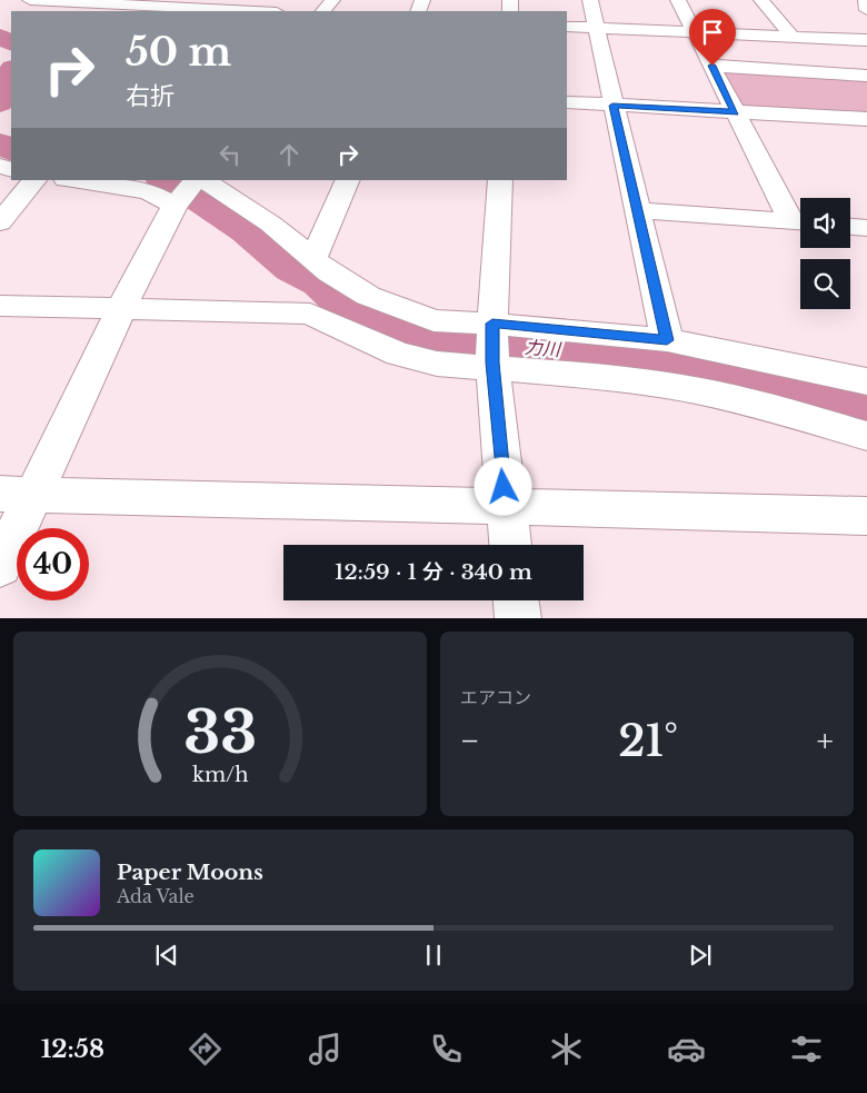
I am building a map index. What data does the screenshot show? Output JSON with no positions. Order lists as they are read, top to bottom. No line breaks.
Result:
{"water":["力川"],"page":{"turn":["50 m","右折"],"limit":"40","trip":"12:59 · 1 分 · 340 m","tile":"エアコン","heat":["−","21°","+"],"song":["Paper Moons","Ada Vale"],"tabs":"12:58","gauge":["33","km/h"]}}
